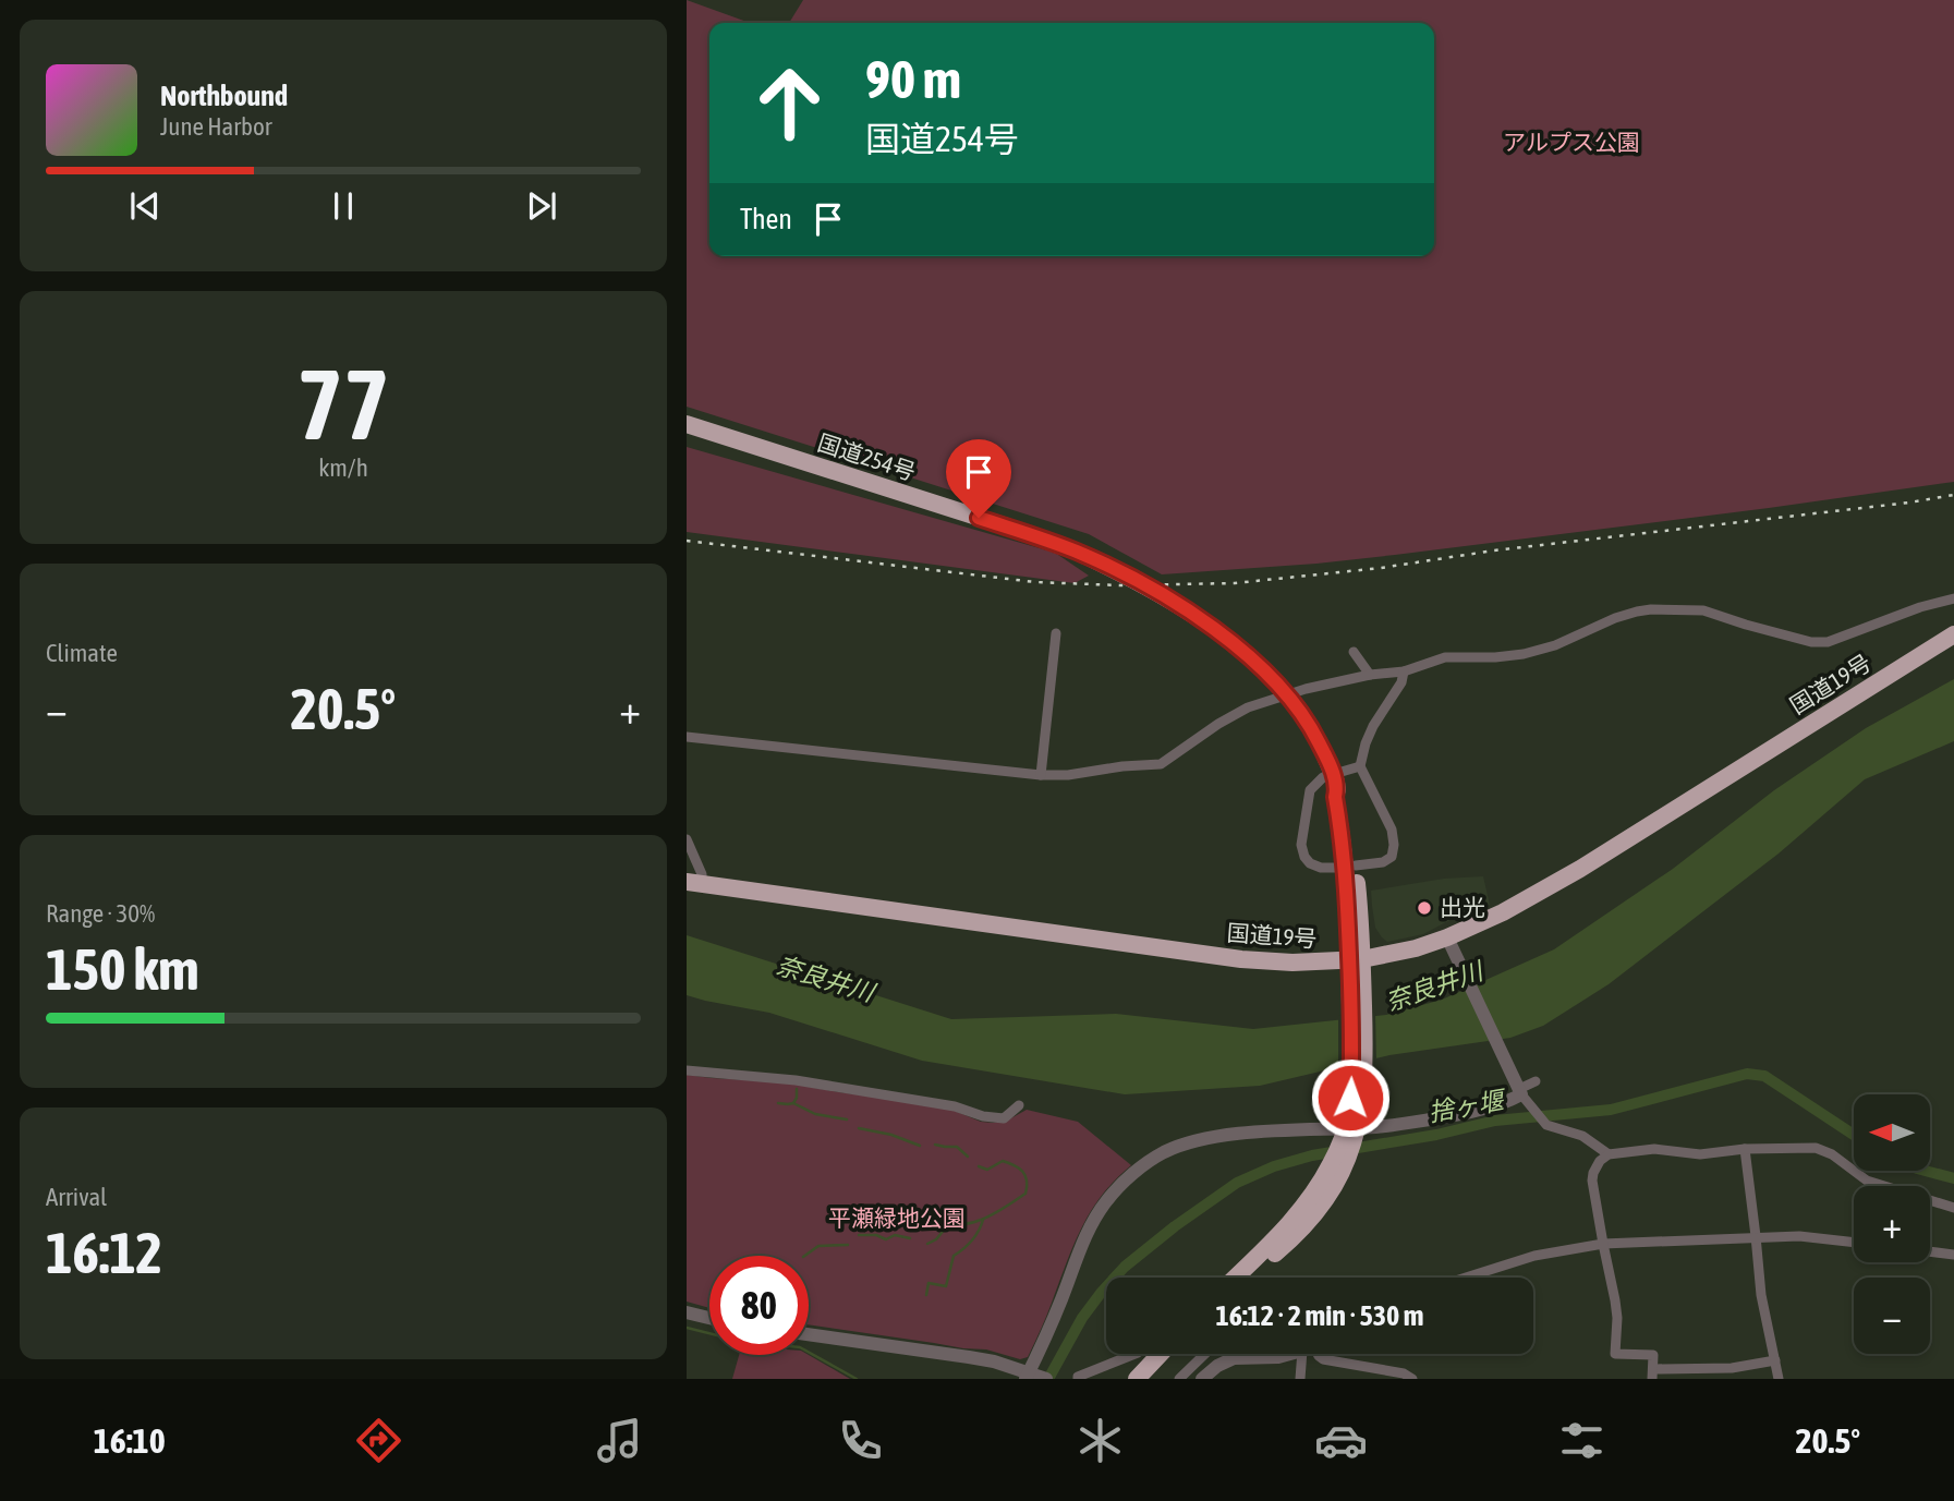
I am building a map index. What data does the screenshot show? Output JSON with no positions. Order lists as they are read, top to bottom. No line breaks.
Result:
{"streets":{"highway":["国道254号","国道19号"]},"crossings":[["国道254号","国道19号"]],"water":["奈良井川","捨ヶ堰"],"parks":["アルプス公園","平瀬緑地公園"],"places":["出光"],"north":"left","page":{"turn":["90 m","国道254号"],"song":["Northbound","June Harbor"],"then":"Then","tile":[["77","km/h"],"Climate",["Range · 30%","150 km"],["Arrival","16:12"]],"heat":["−","20.5°","+"],"map_buttons":["+","−"],"limit":"80","trip":"16:12 · 2 min · 530 m","tabs":["16:10","20.5°"]}}
